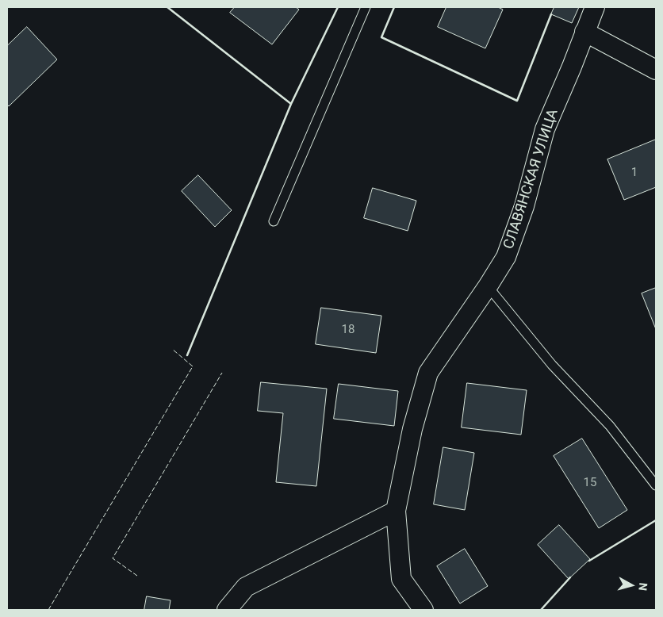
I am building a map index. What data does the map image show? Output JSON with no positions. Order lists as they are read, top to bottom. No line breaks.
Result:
{"streets":{"street":["СЛАВЯНСКАЯ УЛИЦА"]},"house_numbers":["1","18","15"],"north":"right"}
